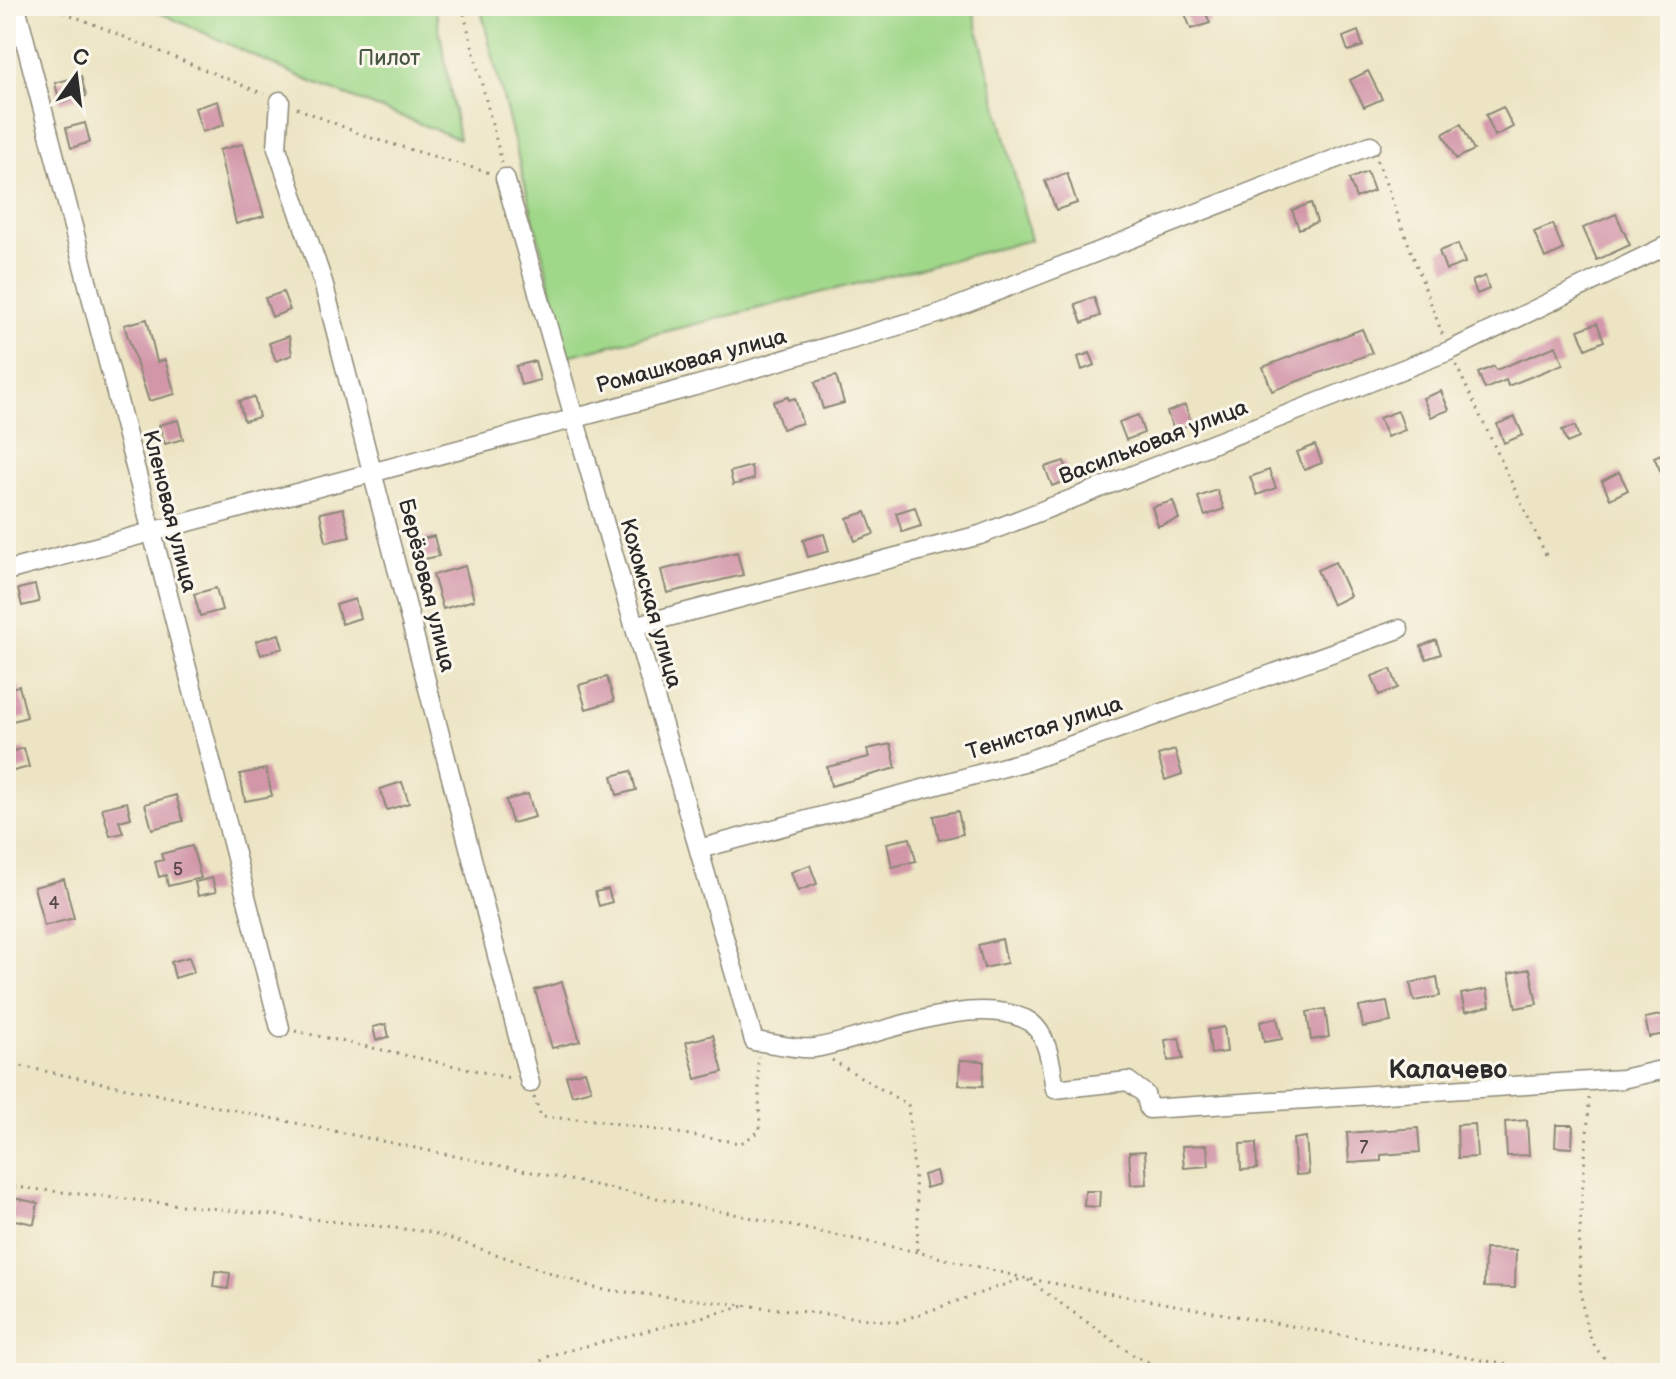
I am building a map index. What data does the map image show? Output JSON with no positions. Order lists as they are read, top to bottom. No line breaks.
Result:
{"streets":{"street":["Ромашковая улица","Васильковая улица","Кленовая улица","Берёзовая улица","Кохомская улица","Тенистая улица"]},"crossings":[["Ромашковая улица","Кленовая улица"],["Ромашковая улица","Берёзовая улица"],["Ромашковая улица","Кохомская улица"],["Васильковая улица","Кохомская улица"],["Кохомская улица","Тенистая улица"]],"districts":["Калачево"],"parks":["Пилот"],"house_numbers":["5","4","7"],"north":"top"}
